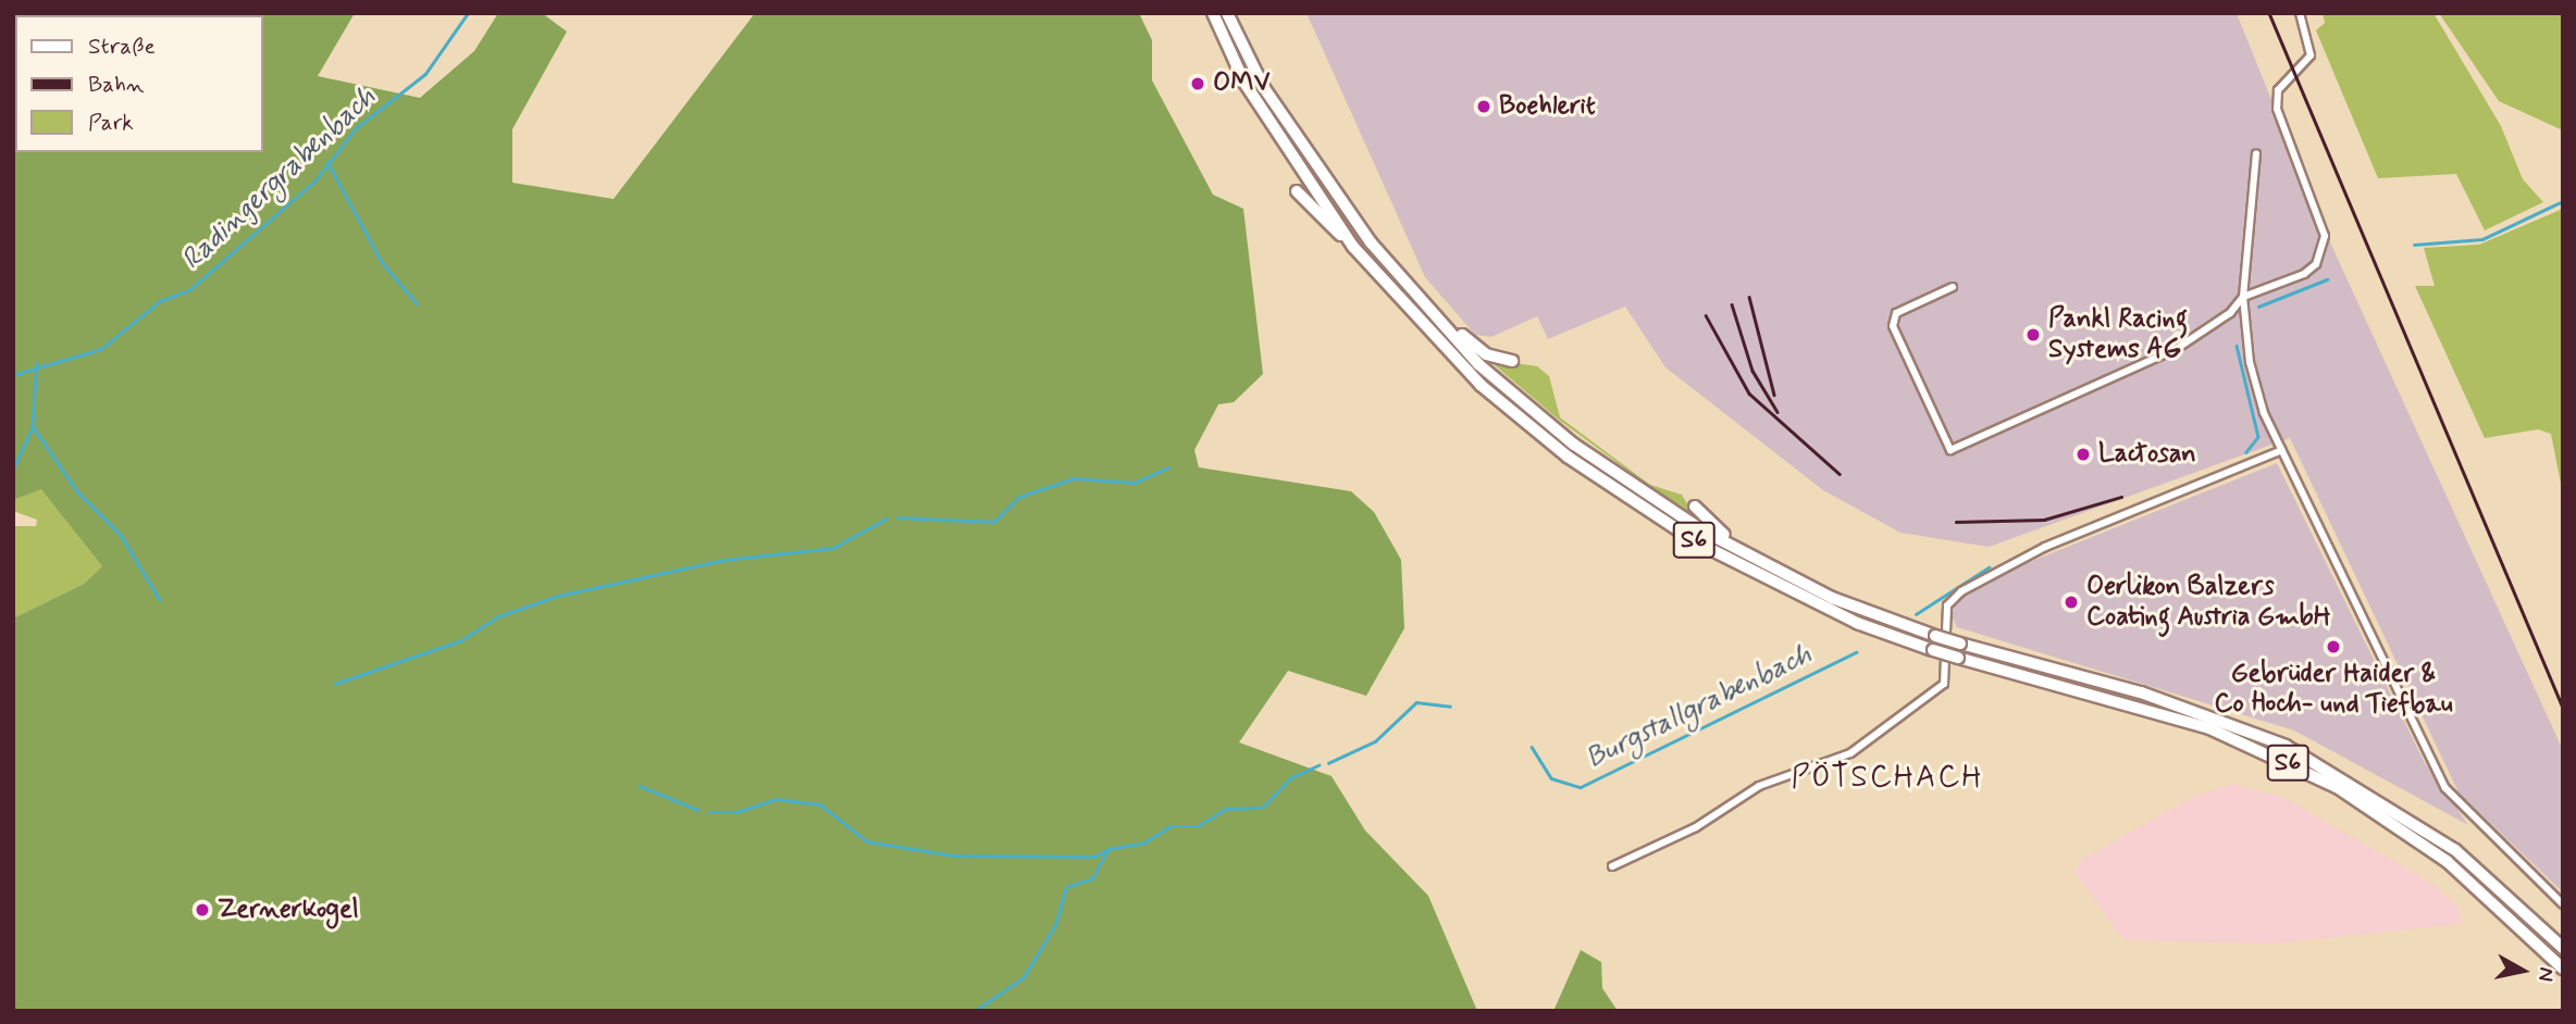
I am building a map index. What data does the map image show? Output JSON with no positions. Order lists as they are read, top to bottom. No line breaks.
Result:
{"streets":{"highway":["S6"]},"districts":["PÖTSCHACH"],"water":["Radingergrabenbach","Burgstallgrabenbach"],"places":["OMV","Boehlerit","Pankl Racing Systems AG","Lactosan","Oerlikon Balzers Coating Austria GmbH","Gebrüder Haider & Co Hoch- und Tiefbau","Zernerkogel"],"legend":["Straße","Bahn","Park"],"north":"right"}
